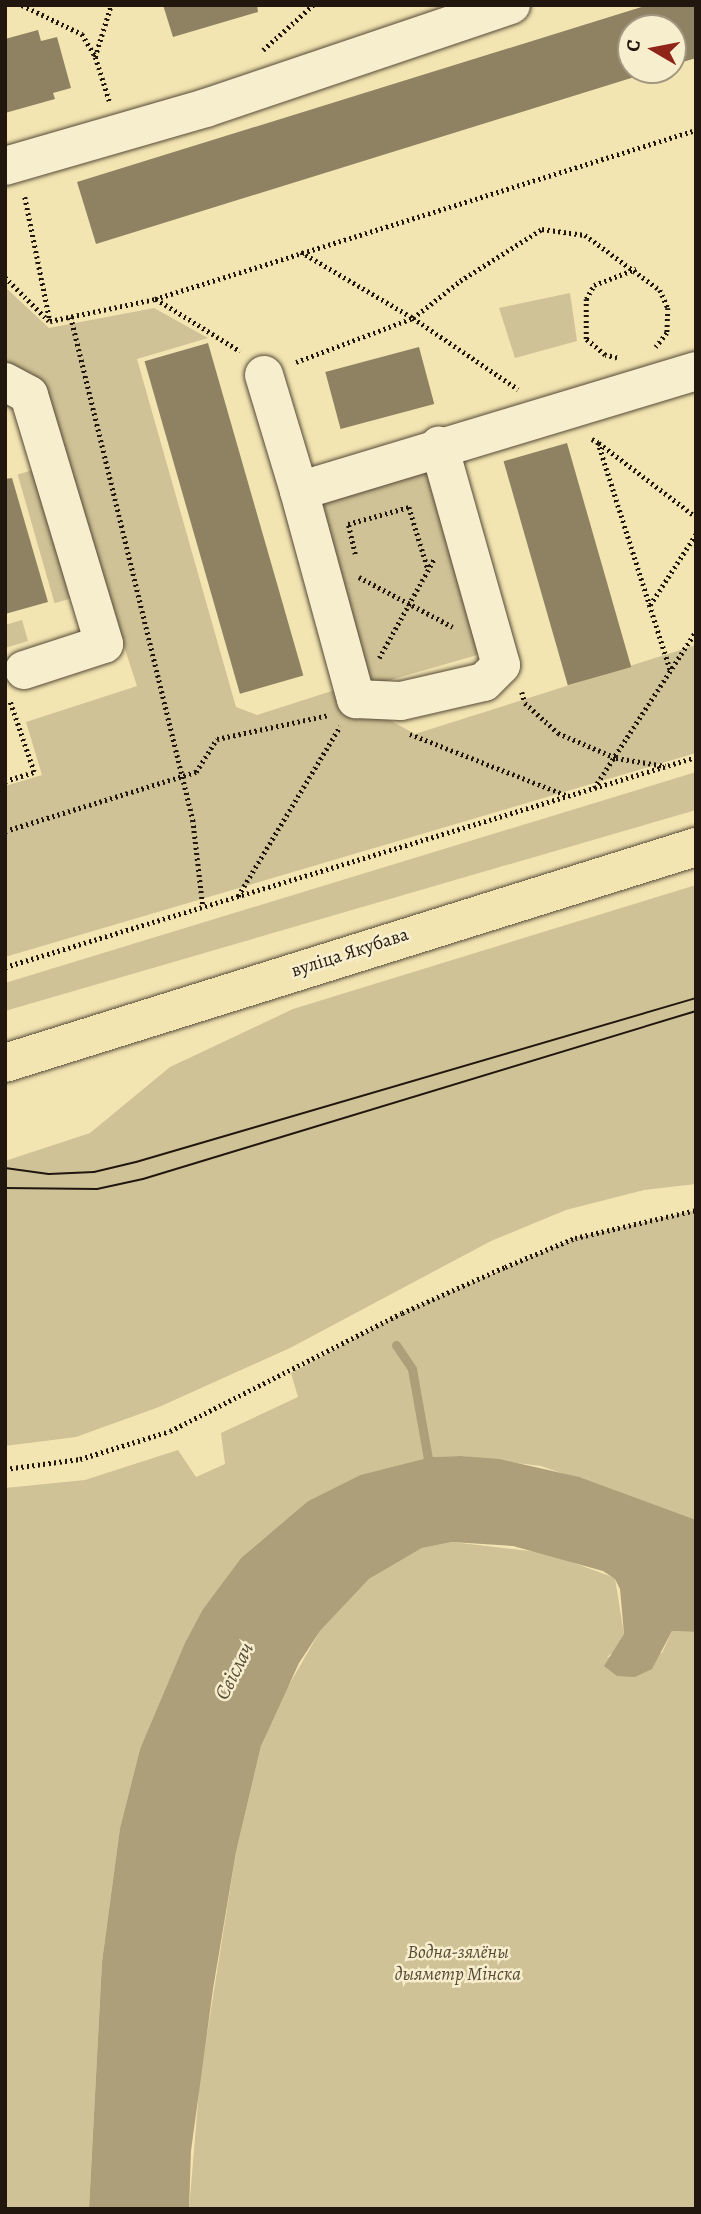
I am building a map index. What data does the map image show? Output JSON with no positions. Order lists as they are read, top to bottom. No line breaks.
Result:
{"streets":{"main road":["вуліца Якубава"]},"water":["Свіслач"],"parks":["Водна-зялёны дыяметр Мінска"],"north":"left"}
